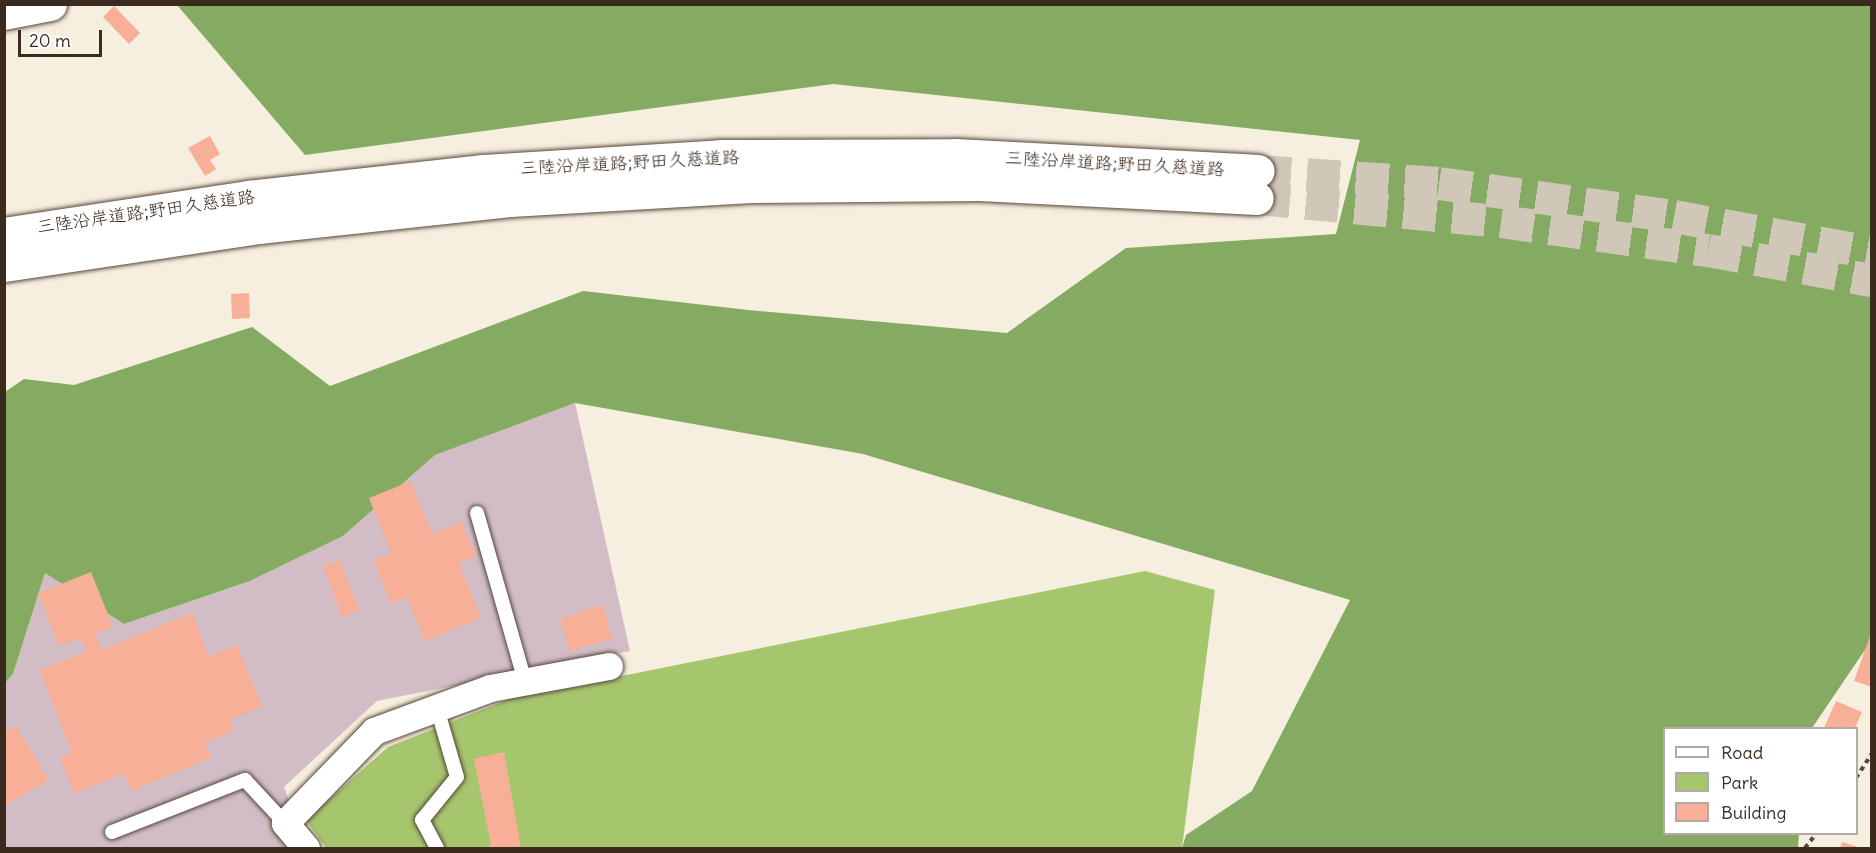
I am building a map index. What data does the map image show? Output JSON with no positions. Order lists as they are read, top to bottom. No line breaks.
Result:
{"streets":{"main road":["三陸沿岸道路;野田久慈道路"]},"legend":["Road","Park","Building"],"scale_bar":"20 m"}
